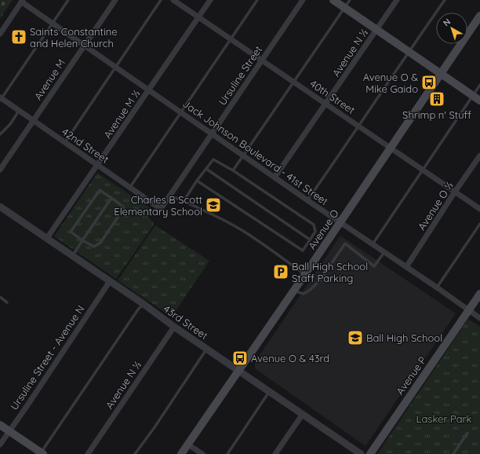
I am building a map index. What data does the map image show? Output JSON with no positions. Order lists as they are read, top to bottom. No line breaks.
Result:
{"streets":{"main road":["Avenue O","Avenue P"],"street":["Avenue N ½","Ursuline Street","Avenue M","40th Street","Avenue M ½","42nd Street","Jack Johnson Boulevard - 41st Street","Avenue O ½","43rd Street","Ursuline Street - Avenue N"]},"crossings":[["Avenue N ½","40th Street"],["Avenue N ½","Jack Johnson Boulevard - 41st Street"],["Avenue N ½","43rd Street"],["Ursuline Street","40th Street"],["Ursuline Street","42nd Street"],["Ursuline Street","Jack Johnson Boulevard - 41st Street"],["Avenue M","42nd Street"],["Avenue M","Jack Johnson Boulevard - 41st Street"],["40th Street","Avenue M ½"],["40th Street","Avenue O ½"],["40th Street","Avenue O"],["Avenue M ½","42nd Street"],["Avenue M ½","Jack Johnson Boulevard - 41st Street"],["Avenue M ½","43rd Street"],["Jack Johnson Boulevard - 41st Street","Avenue O ½"],["Jack Johnson Boulevard - 41st Street","Avenue O"],["Jack Johnson Boulevard - 41st Street","Avenue P"],["Avenue O","43rd Street"],["43rd Street","Ursuline Street - Avenue N"]],"parks":["Lasker Park"],"places":{"church":["Saints Constantine and Helen Church"],"bus stop":["Avenue O & Mike Gaido","Avenue O & 43rd"],"building":["Shrimp n' Stuff"],"school or university":["Charles B Scott Elementary School","Ball High School"],"parking":["Ball High School Staff Parking"]},"north":"top left"}
